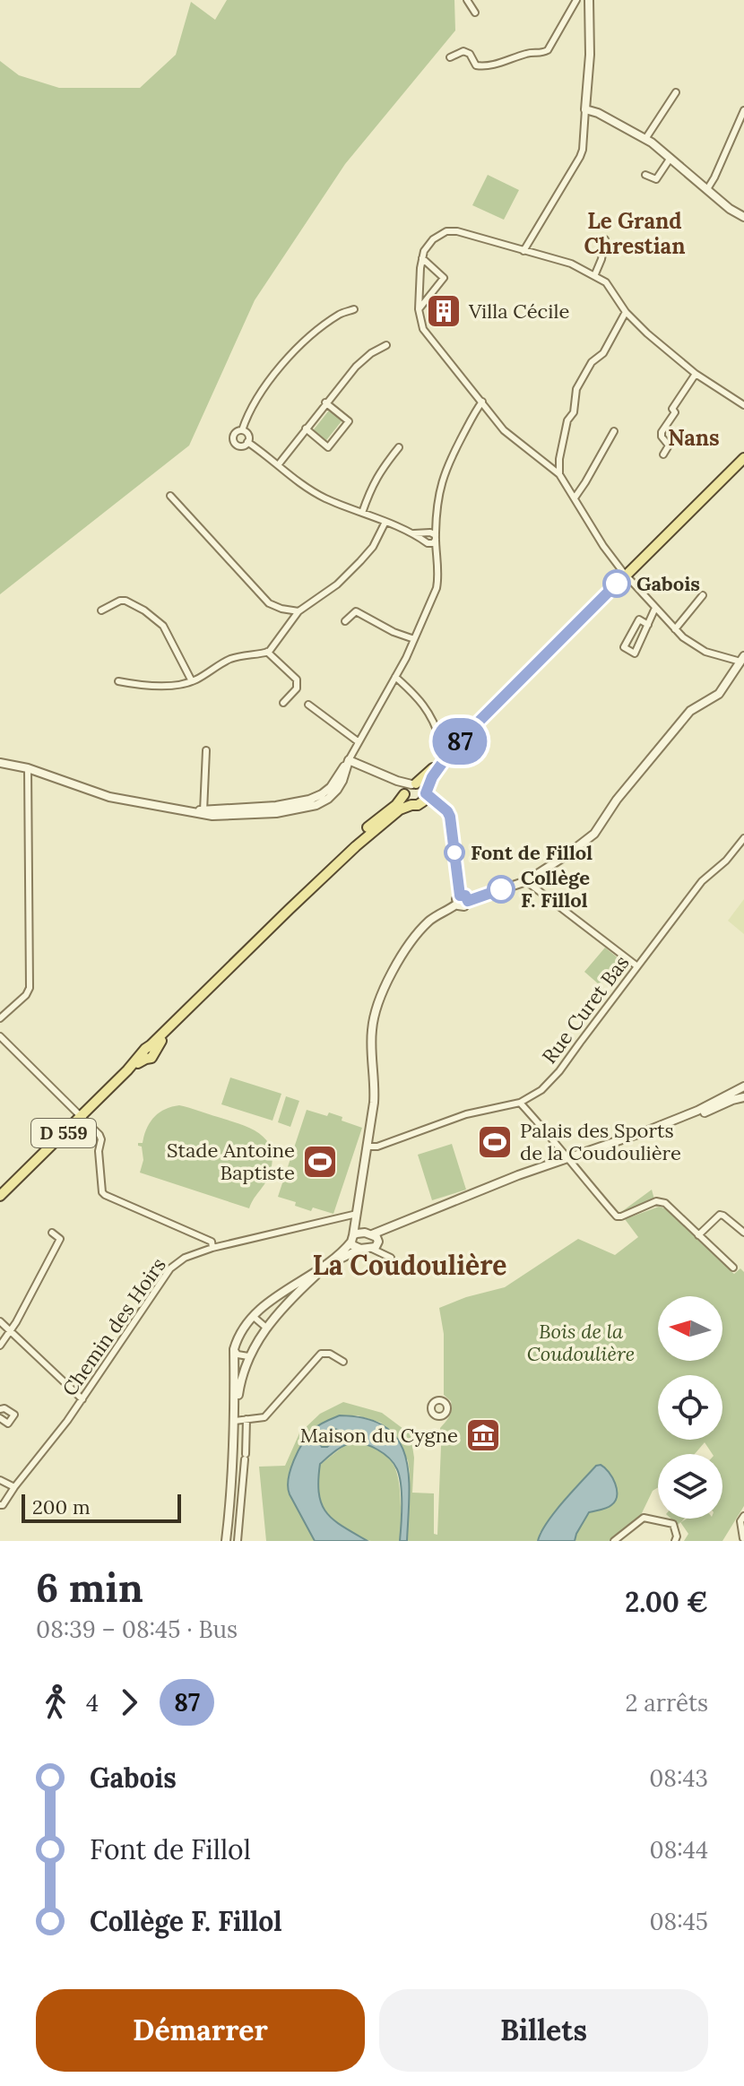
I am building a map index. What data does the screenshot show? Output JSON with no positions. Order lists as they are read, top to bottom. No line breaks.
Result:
{"streets":{"main road":["D 559"],"street":["Rue Curet Bas","Chemin des Hoirs"]},"districts":["Le Grand Chrestian","Nans","La Coudoulière"],"parks":["Bois de la Coudoulière"],"places":{"building":["Villa Cécile"],"other":["Gabois","Font de Fillol","Collège F. Fillol"],"sports":["Palais des Sports de la Coudoulière","Stade Antoine Baptiste"],"museum":["Maison du Cygne"]},"lines":["bus line 87"],"scale_bar":"200 m","north":"left","page":{"on_map":"87","scale":"200 m","heading":["6 min","08:39 – 08:45 · Bus","2.00 €"],"legs":["4","87","2 arrêts"],"list":[{"name":"Gabois","value":"08:43"},{"name":"Font de Fillol","value":"08:44"},{"name":"Collège F. Fillol","value":"08:45"}],"buttons":["Démarrer","Billets"]}}
